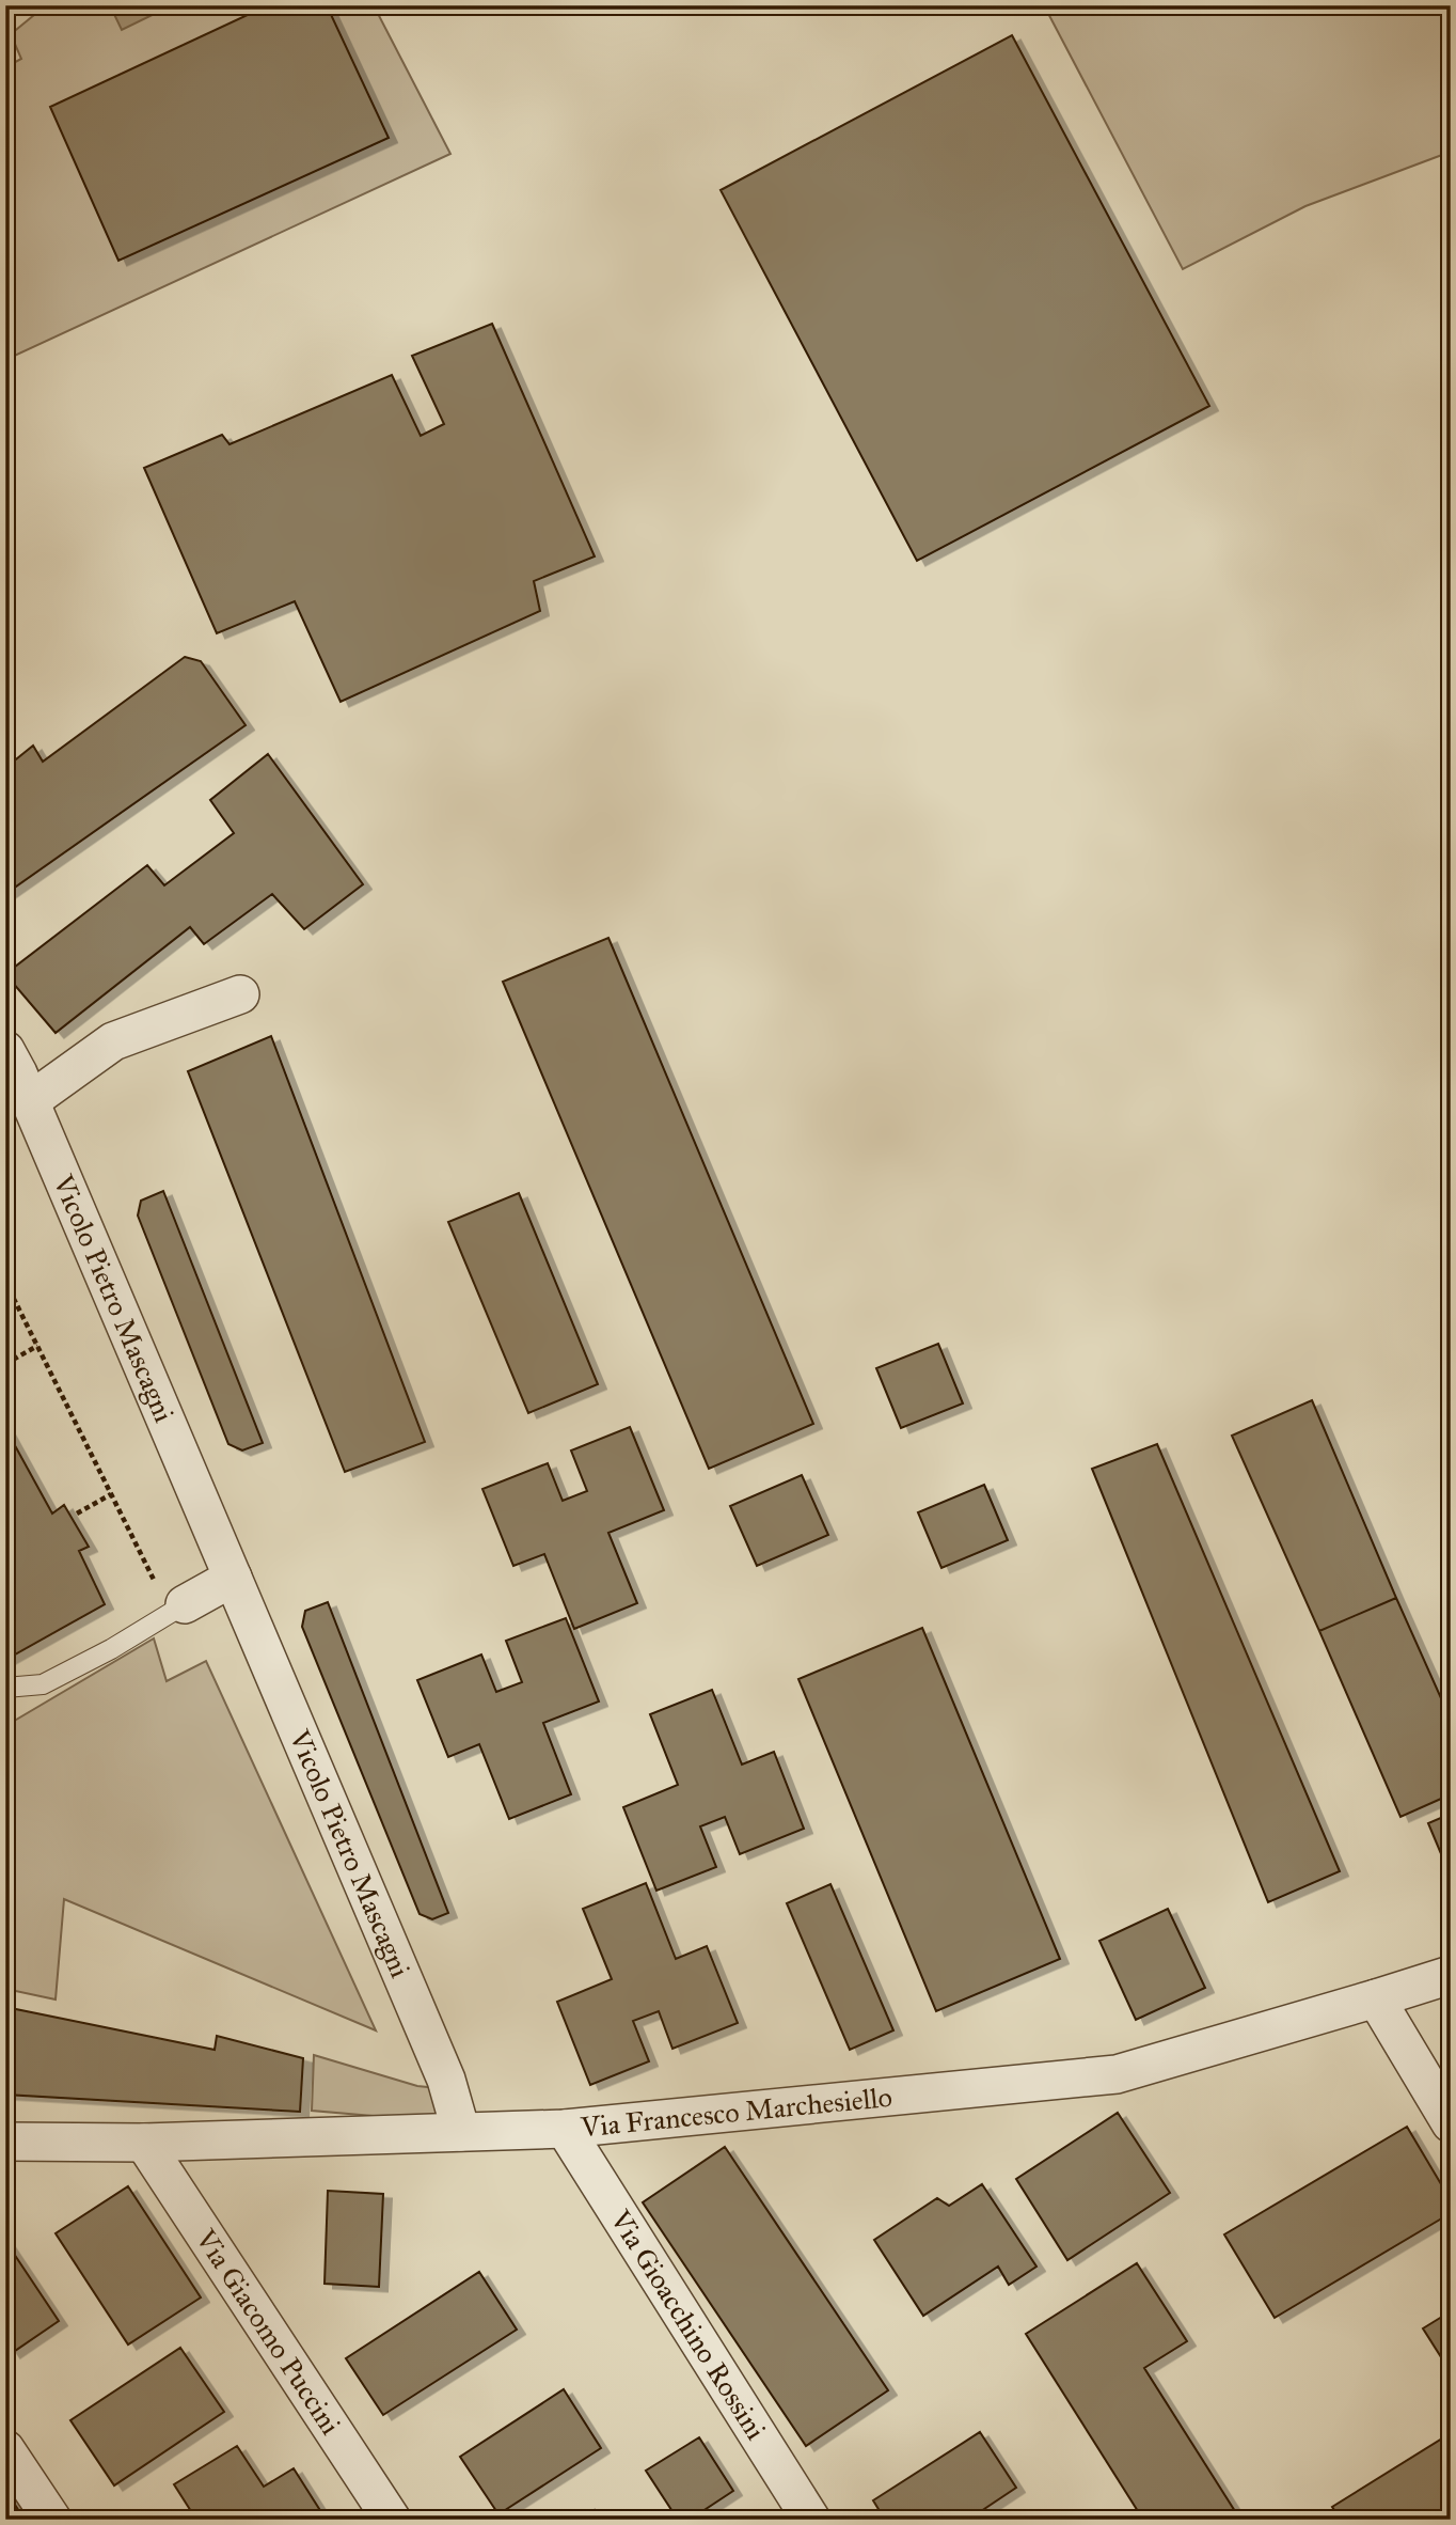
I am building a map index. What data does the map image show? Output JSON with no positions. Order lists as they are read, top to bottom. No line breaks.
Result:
{"streets":{"street":["Vicolo Pietro Mascagni","Via Francesco Marchesiello","Via Gioacchino Rossini","Via Giacomo Puccini"]},"crossings":[["Vicolo Pietro Mascagni","Via Francesco Marchesiello"],["Via Francesco Marchesiello","Via Gioacchino Rossini"],["Via Francesco Marchesiello","Via Giacomo Puccini"]]}
